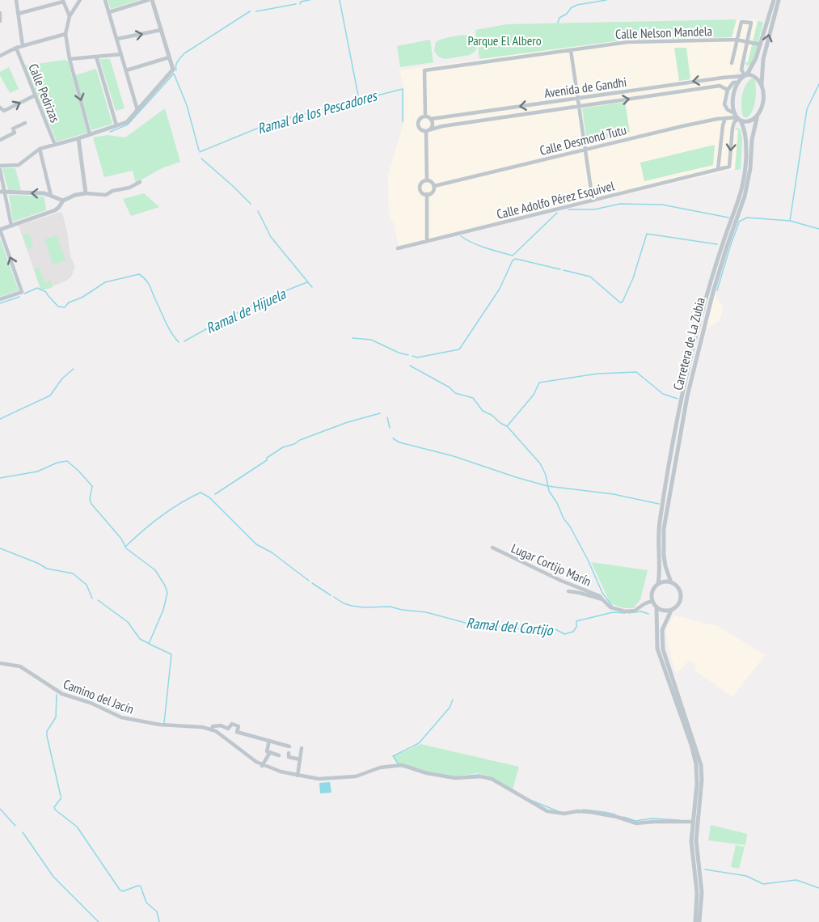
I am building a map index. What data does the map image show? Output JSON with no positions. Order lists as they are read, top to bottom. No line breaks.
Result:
{"streets":{"street":["Calle Nelson Mandela","Avenida de Gandhi","Calle Pedrizas","Calle Desmond Tutu","Calle Adolfo Pérez Esquivel","Carretera de La Zubia","Lugar Cortijo Marín","Camino del Jacín"]},"crossings":[["Calle Nelson Mandela","Avenida de Gandhi"],["Avenida de Gandhi","Calle Desmond Tutu"],["Avenida de Gandhi","Carretera de La Zubia"],["Calle Desmond Tutu","Carretera de La Zubia"],["Carretera de La Zubia","Lugar Cortijo Marín"]],"water":["Ramal de los Pescadores","Ramal de Hijuela","Ramal del Cortijo"],"parks":["Parque El Albero"]}
